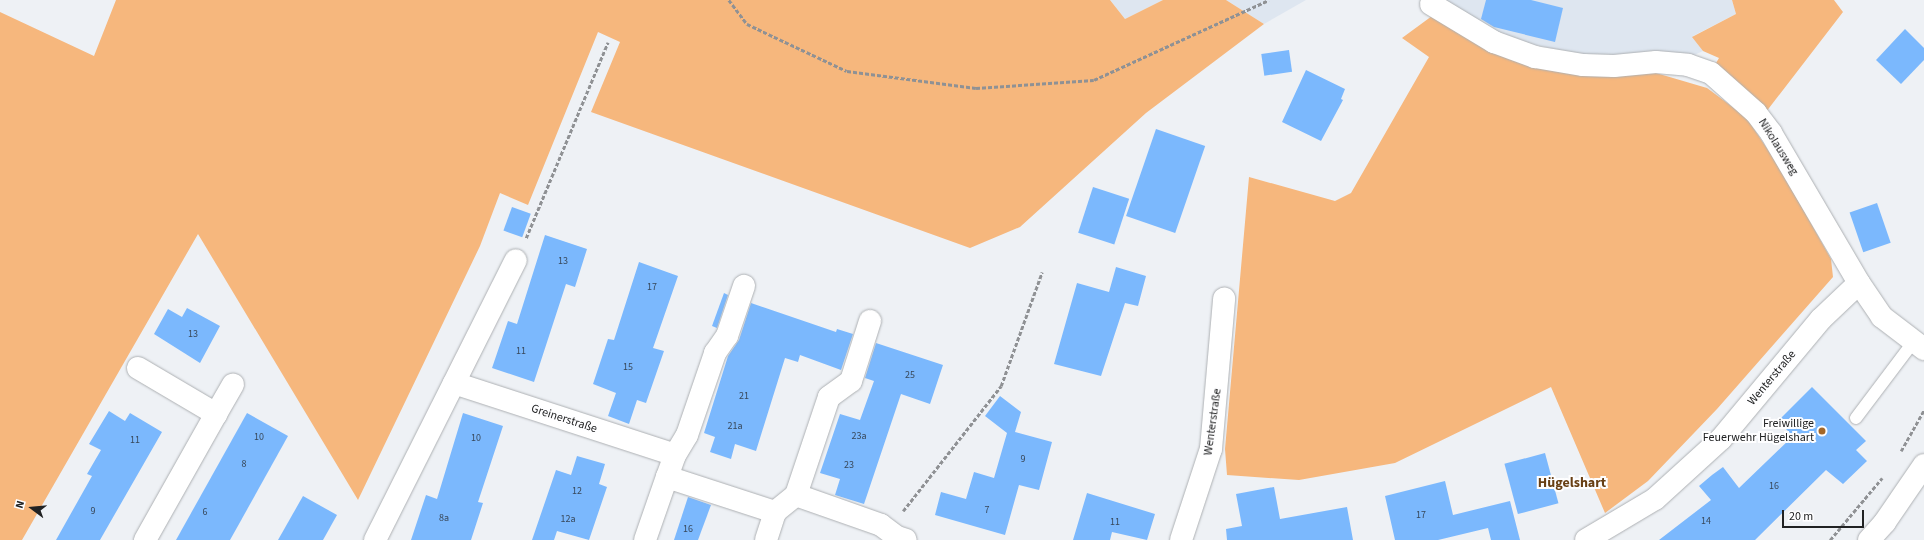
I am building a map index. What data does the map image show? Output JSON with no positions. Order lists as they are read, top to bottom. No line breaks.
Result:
{"streets":{"street":["Nikolausweg","Wenterstraße","Greinerstraße"]},"crossings":[["Nikolausweg","Wenterstraße"]],"districts":["Hügelshart"],"places":["Freiwillige Feuerwehr Hügelshart"],"house_numbers":["13","17","13","11","15","25","21","21a","23a","10","10","11","9","8","23","16","12","7","9","6","17","8a","12a","14","11","16"],"scale_bar":"20 m","north":"left"}
